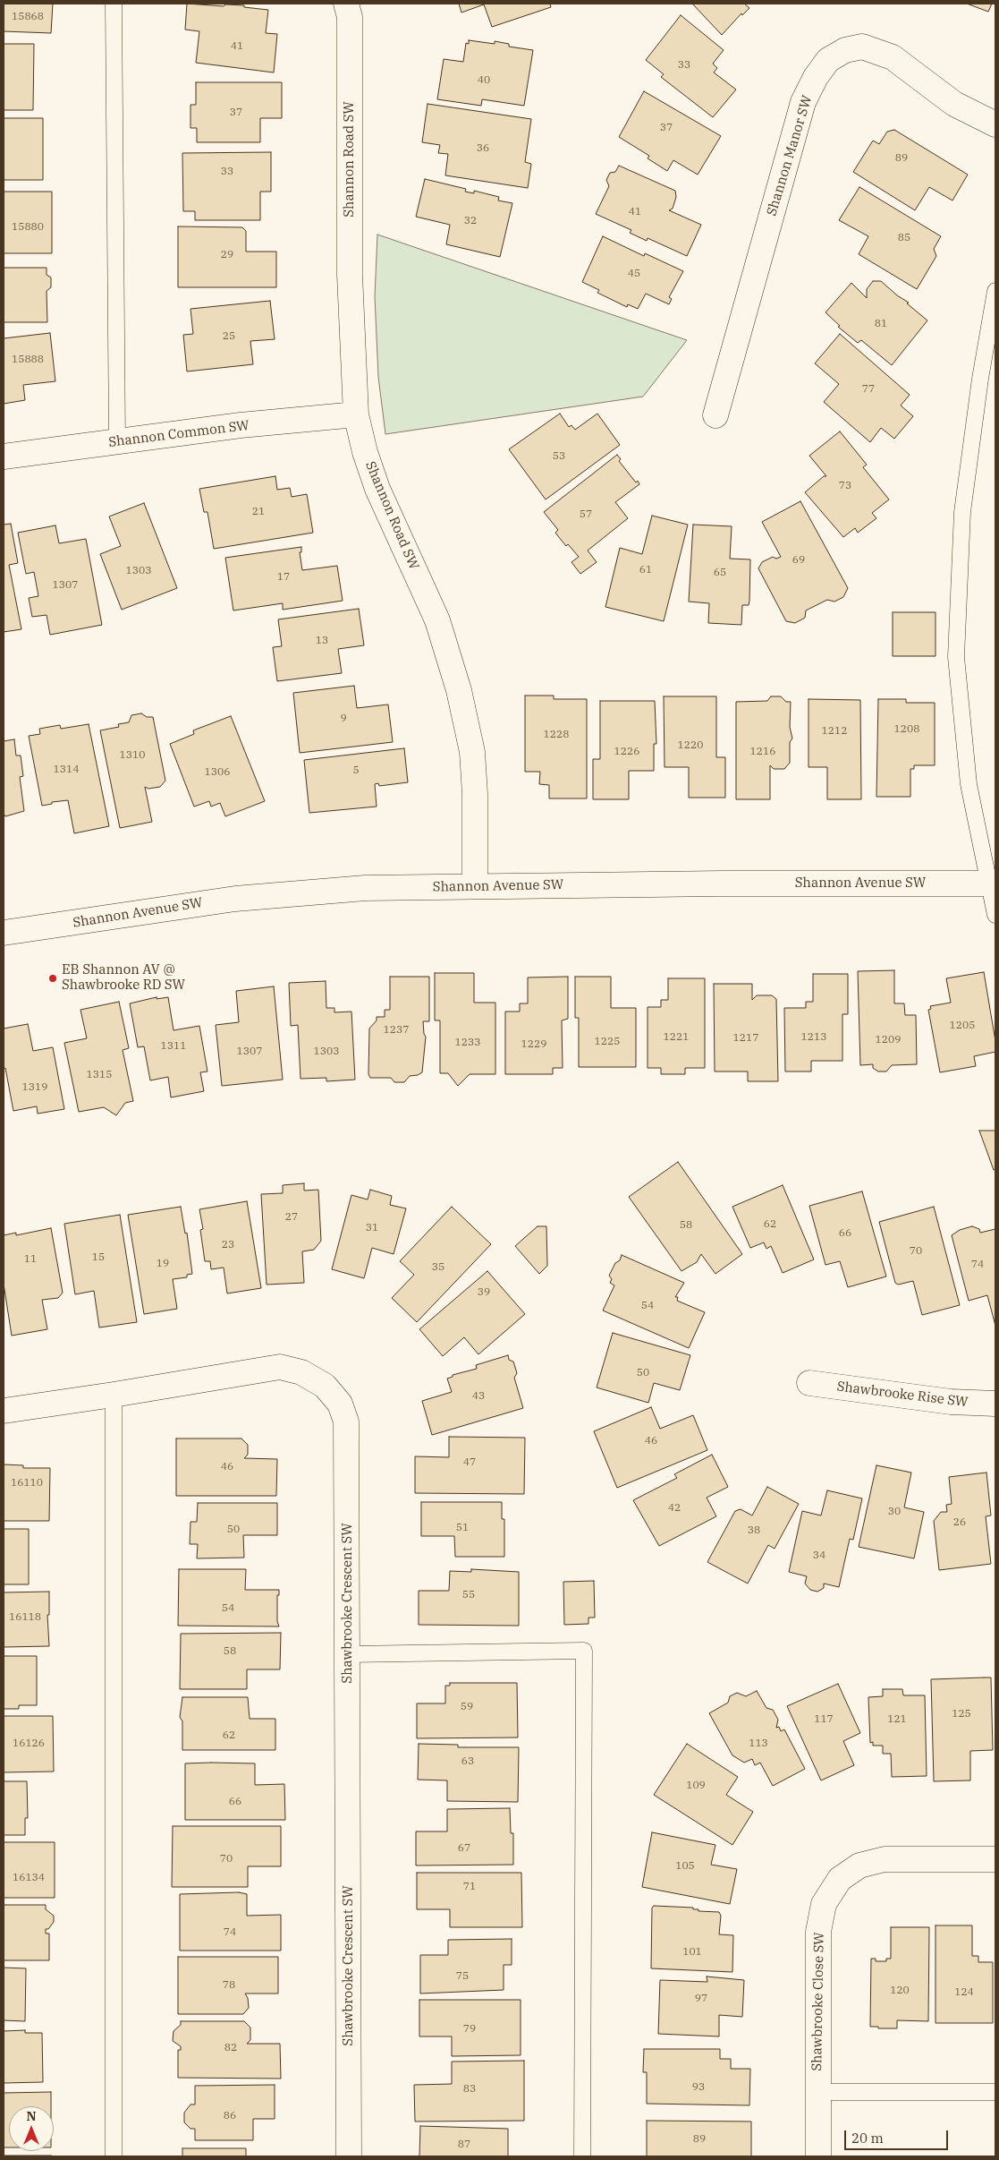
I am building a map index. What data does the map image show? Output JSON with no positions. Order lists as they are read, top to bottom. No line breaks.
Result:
{"streets":{"street":["Shannon Manor SW","Shannon Road SW","Shannon Common SW","Shannon Avenue SW","Shawbrooke Rise SW","Shawbrooke Crescent SW","Shawbrooke Close SW"]},"crossings":[["Shannon Road SW","Shannon Common SW"],["Shannon Road SW","Shannon Avenue SW"]],"places":["EB Shannon AV @ Shawbrooke RD SW"],"house_numbers":["15868","41","33","40","37","37","36","89","33","41","32","15880","85","29","45","81","25","15888","77","53","73","21","57","69","61","1303","65","17","1307","13","9","1208","1212","1228","1220","1226","1216","1310","1314","5","1306","1205","1237","1221","1213","1217","1209","1225","1233","1229","1311","1307","1303","1315","1319","27","62","58","31","66","23","70","15","11","19","74","35","39","54","50","43","46","47","46","16110","42","30","26","51","50","38","34","55","54","16118","58","59","125","117","121","62","16126","113","63","109","66","67","70","105","16134","71","74","101","75","78","120","124","97","79","82","93","83","86","89","87"],"scale_bar":"20 m","north":"top"}
